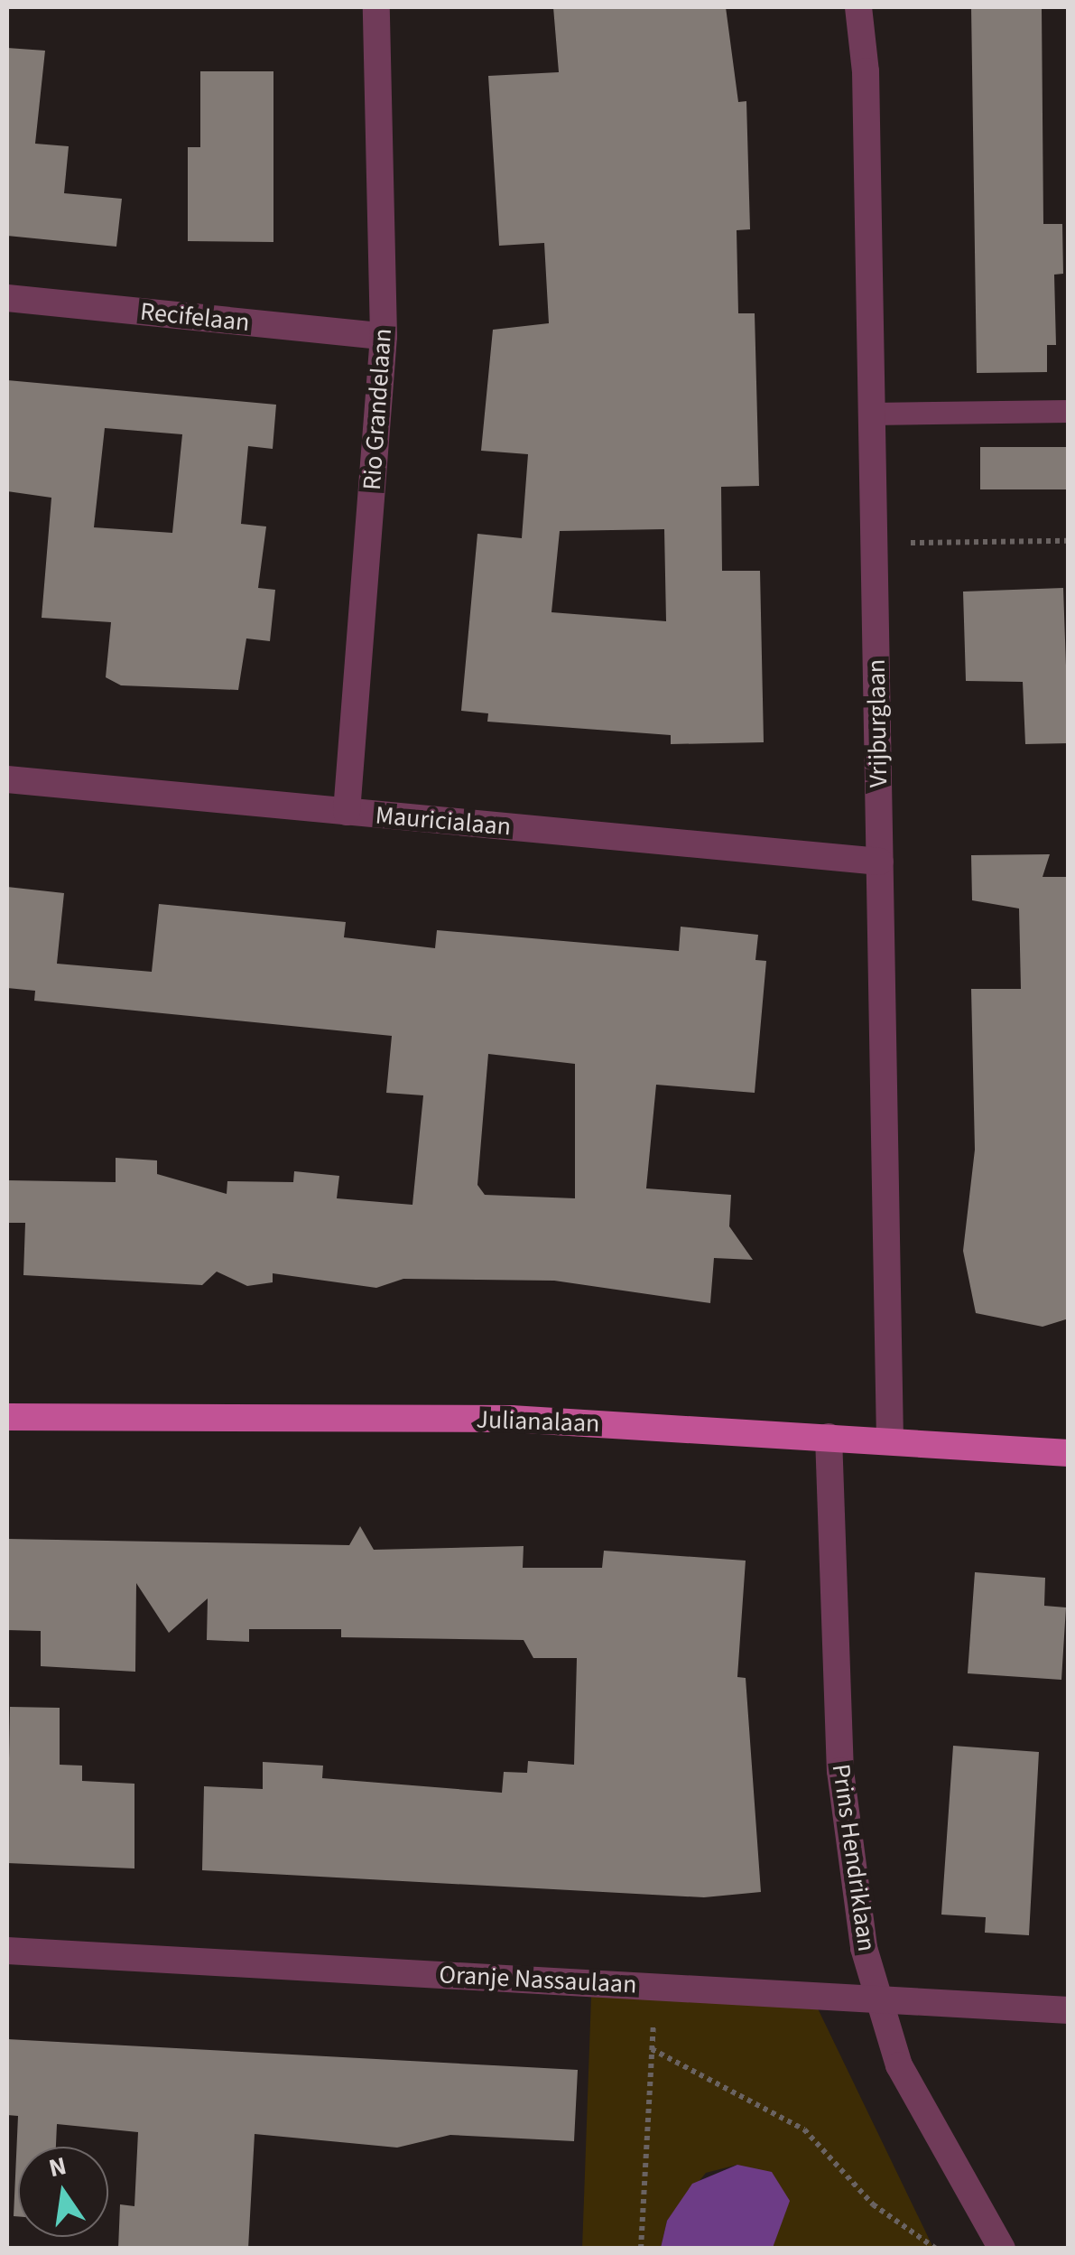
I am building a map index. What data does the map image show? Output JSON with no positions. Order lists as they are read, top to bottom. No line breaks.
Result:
{"streets":{"main road":["Julianalaan"],"street":["Recifelaan","Rio Grandelaan","Vrijburglaan","Mauricialaan","Prins Hendriklaan","Oranje Nassaulaan"]},"crossings":[["Recifelaan","Rio Grandelaan"],["Rio Grandelaan","Mauricialaan"],["Vrijburglaan","Mauricialaan"],["Vrijburglaan","Julianalaan"],["Julianalaan","Prins Hendriklaan"],["Prins Hendriklaan","Oranje Nassaulaan"]],"north":"top"}
